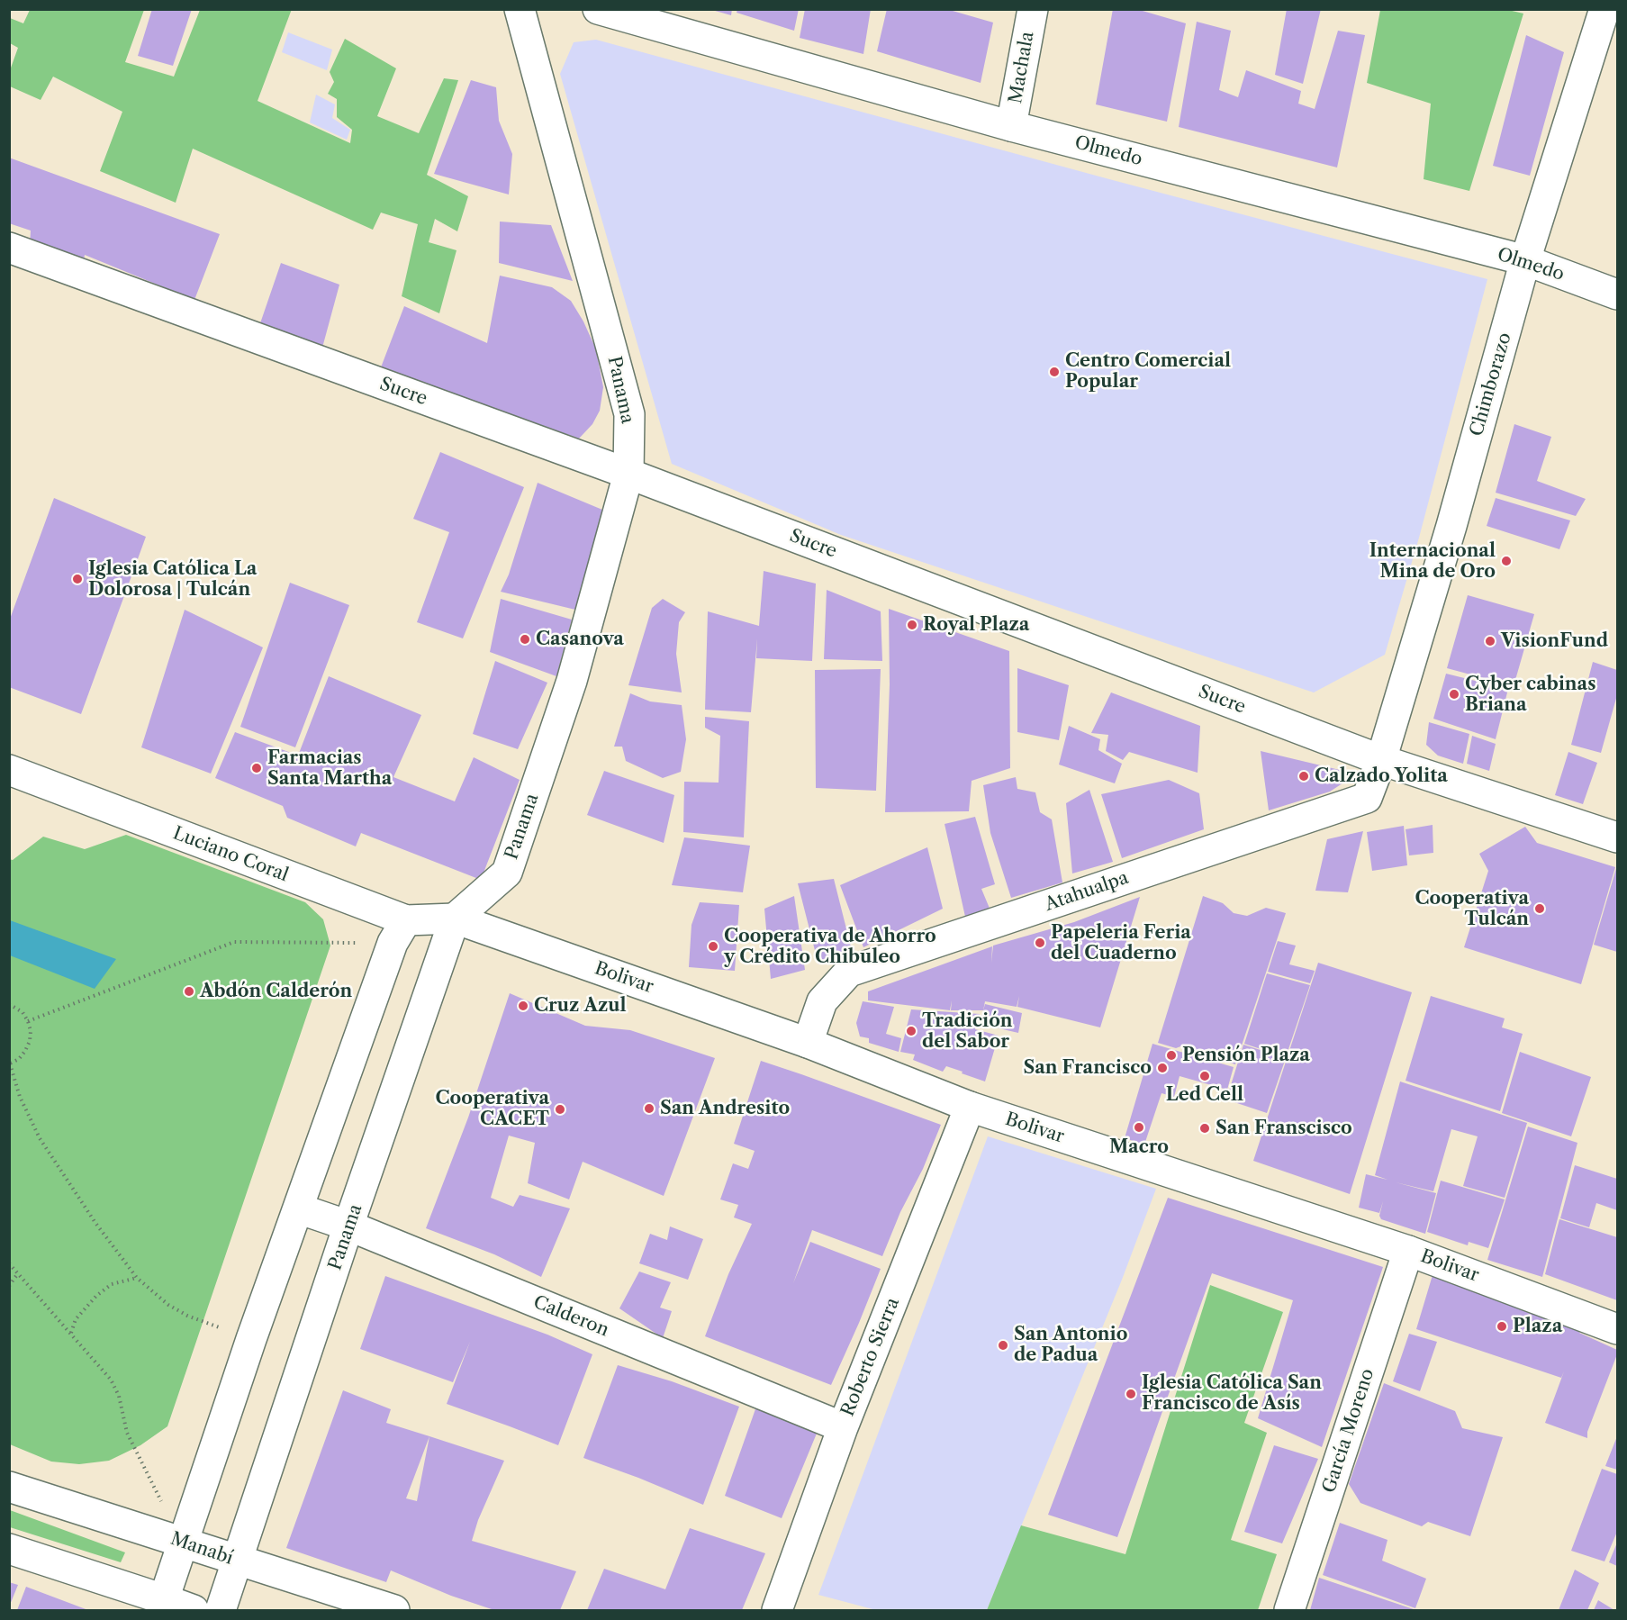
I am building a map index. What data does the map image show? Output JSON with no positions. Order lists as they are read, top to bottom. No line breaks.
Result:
{"streets":{"street":["Machala","Olmedo","Chimborazo","Panama","Sucre","Luciano Coral","Atahualpa","Bolivar","Calderon","Roberto Sierra","García Moreno","Manabí"]},"crossings":[["Machala","Olmedo"],["Olmedo","Chimborazo"],["Chimborazo","Sucre"],["Chimborazo","Atahualpa"],["Panama","Sucre"],["Panama","Luciano Coral"],["Panama","Bolivar"],["Panama","Calderon"],["Panama","Manabí"],["Sucre","Atahualpa"],["Luciano Coral","Bolivar"],["Atahualpa","Bolivar"],["Bolivar","Roberto Sierra"],["Bolivar","García Moreno"],["Calderon","Roberto Sierra"]],"places":["Centro Comercial Popular","Internacional Mina de Oro","Iglesia Católica La Dolorosa | Tulcán","Royal Plaza","Casanova","VisionFund","Cyber cabinas Briana","Farmacias Santa Martha","Calzado Yolita","Cooperativa Tulcán","Papeleria Feria del Cuaderno","Cooperativa de Ahorro y Crédito Chibuleo","Abdón Calderón","Cruz Azul","Tradición del Sabor","Pensión Plaza","San Francisco","Led Cell","San Andresito","Cooperativa CACET","Macro","San Franscisco","Plaza","San Antonio de Padua","Iglesia Católica San Francisco de Asís"]}
